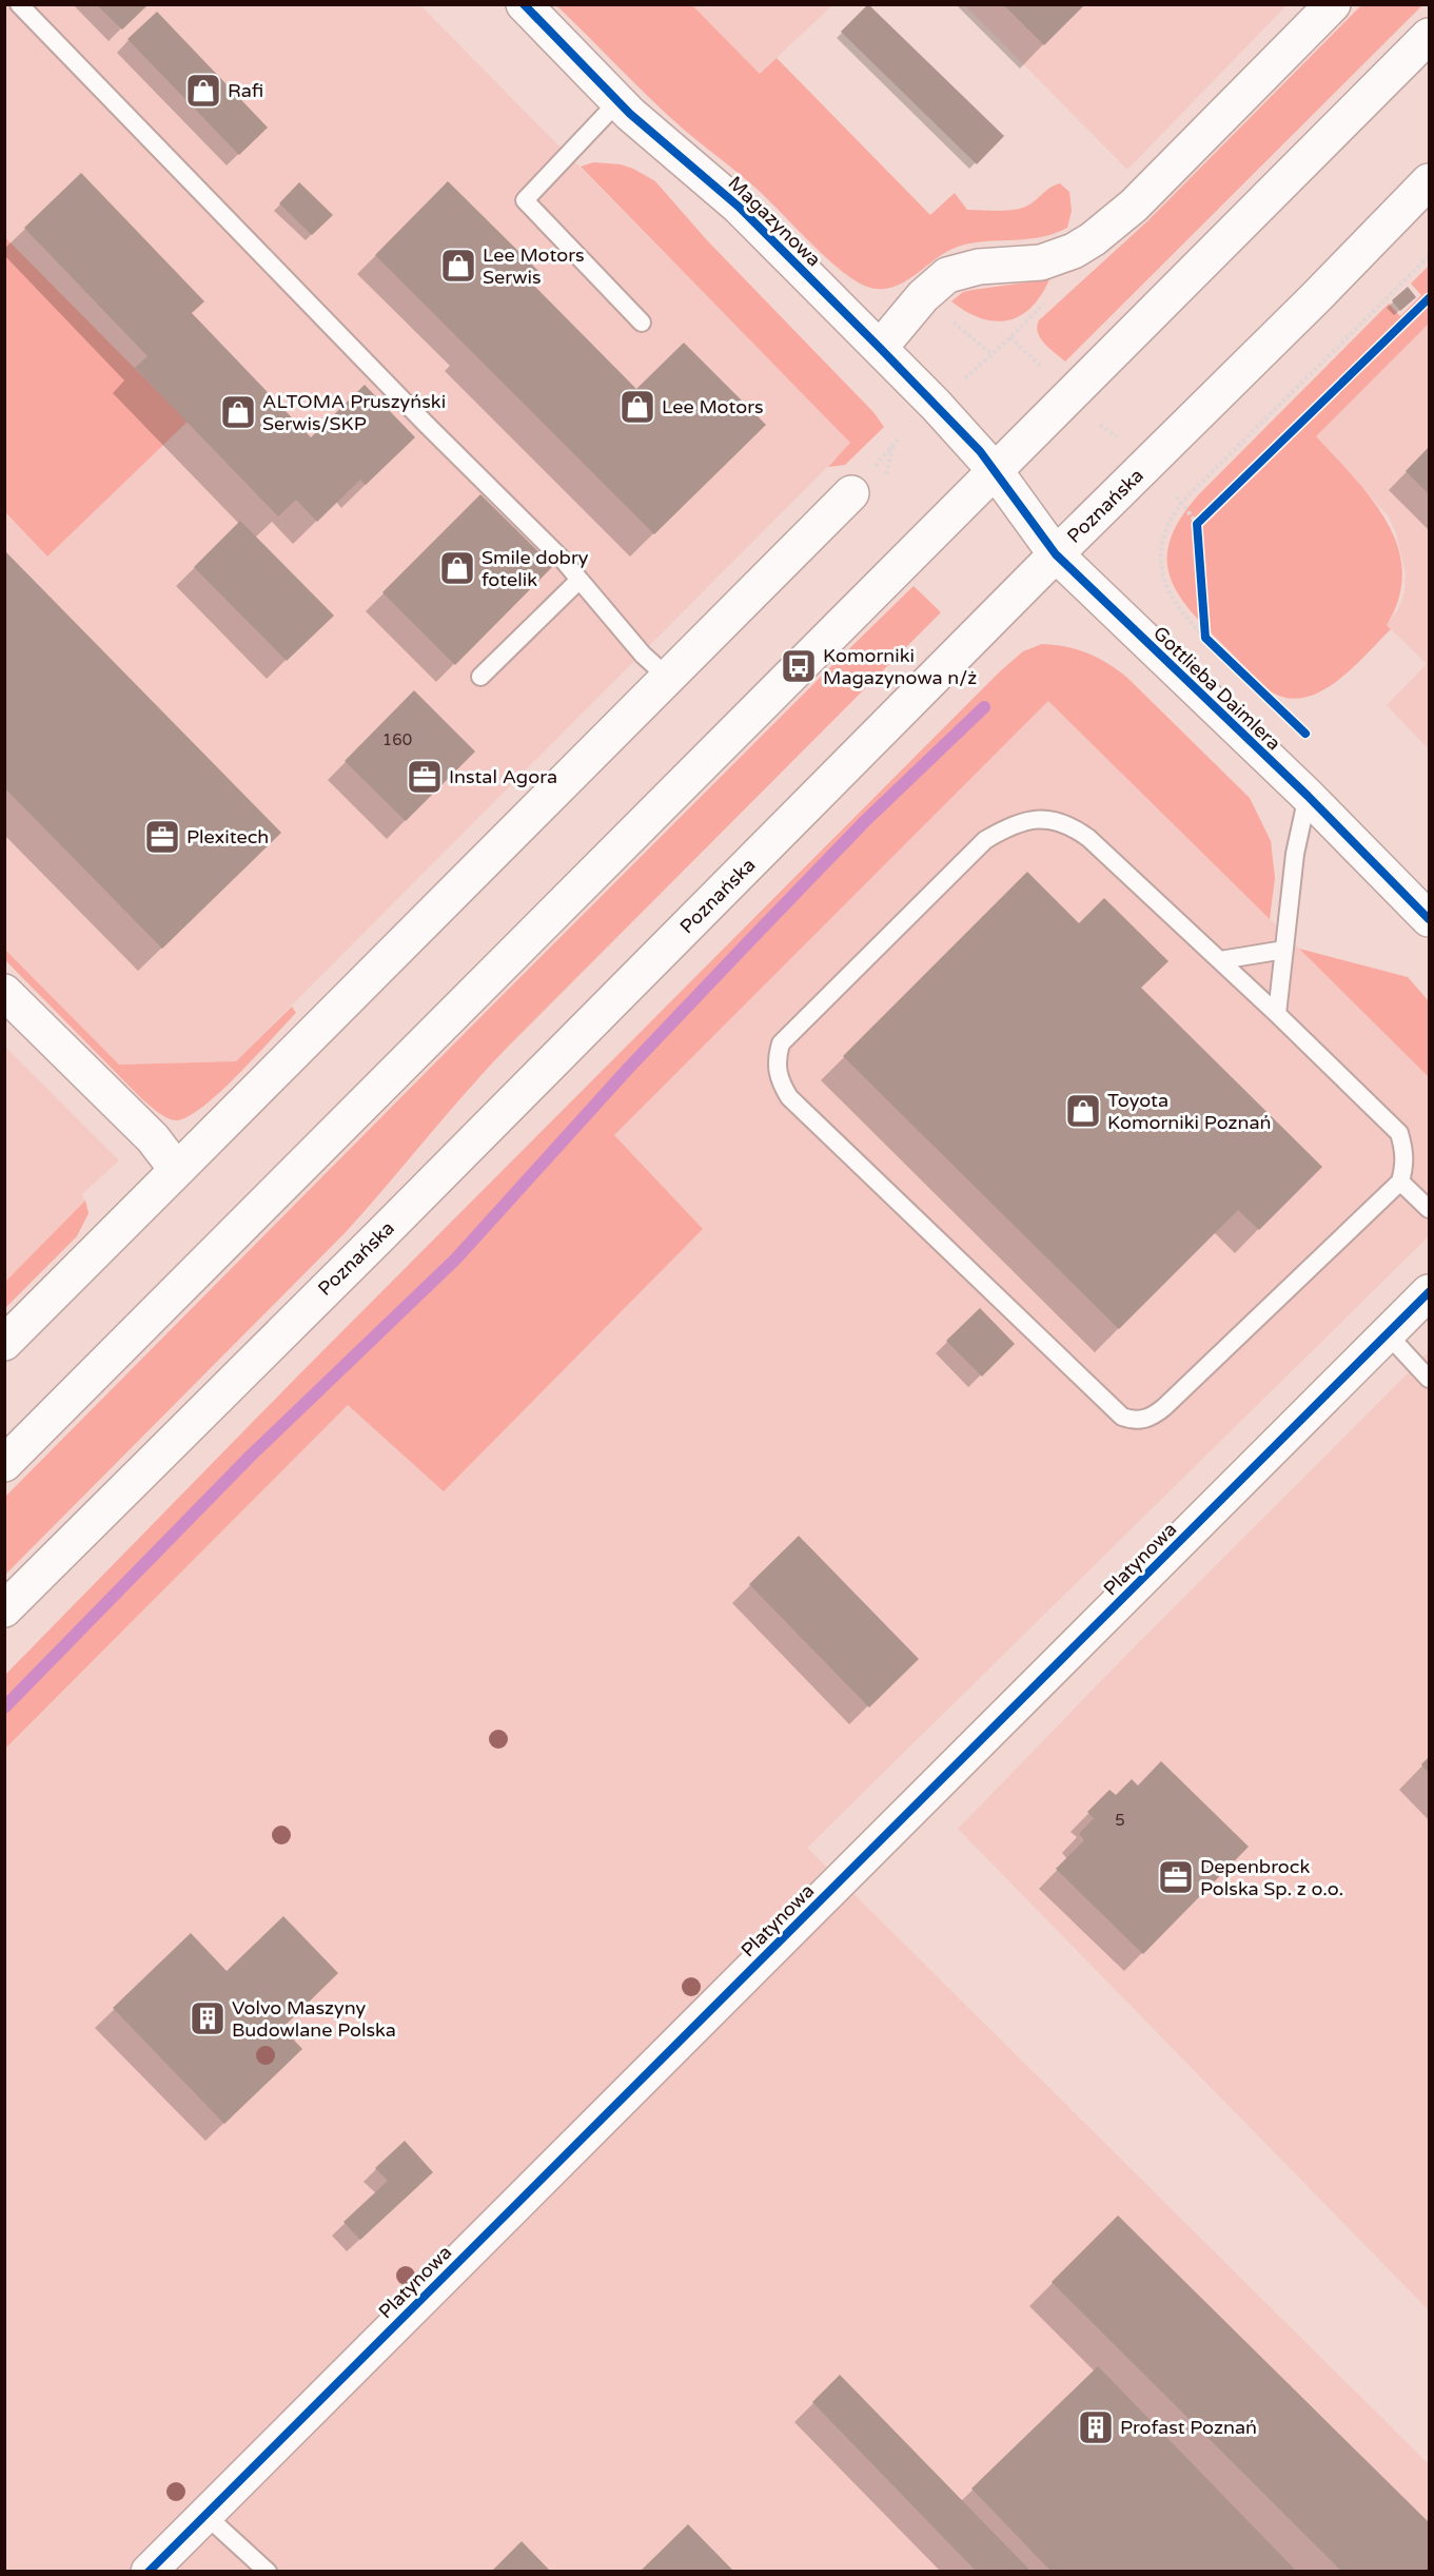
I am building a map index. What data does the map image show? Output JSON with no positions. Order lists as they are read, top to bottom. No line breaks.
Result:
{"streets":{"street":["Magazynowa","Poznańska","Gottlieba Daimlera","Platynowa"]},"crossings":[["Magazynowa","Gottlieba Daimlera"],["Poznańska","Gottlieba Daimlera"]],"places":{"shop":["Rafi","Lee Motors Serwis","Lee Motors","ALTOMA Pruszyński Serwis/SKP","Smile dobry fotelik","Toyota Komorniki Poznań"],"bus stop":["Komorniki Magazynowa n/ż"],"office":["Instal Agora","Plexitech","Depenbrock Polska Sp. z o.o."],"building":["Volvo Maszyny Budowlane Polska","Profast Poznań"]},"house_numbers":["160","5"]}
